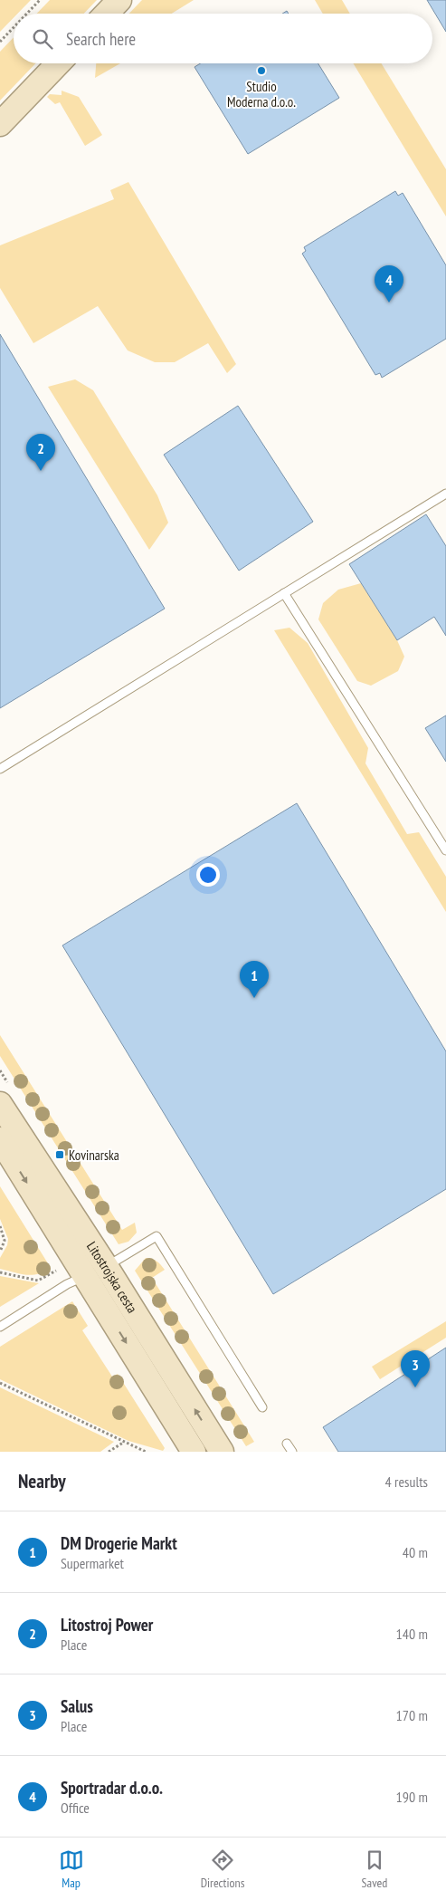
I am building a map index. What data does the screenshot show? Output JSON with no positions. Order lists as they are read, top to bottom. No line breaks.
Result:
{"streets":{"main road":["Litostrojska cesta"]},"places":{"other":["Studio Moderna d.o.o."],"transit":["Kovinarska"]},"page":{"search":"Search here","pins":["4","2","1","3"],"heading":["Nearby","4 results"],"list":[{"mark":"1","name":"DM Drogerie Markt","note":"Supermarket","value":"40 m"},{"mark":"2","name":"Litostroj Power","note":"Place","value":"140 m"},{"mark":"3","name":"Salus","note":"Place","value":"170 m"},{"mark":"4","name":"Sportradar d.o.o.","note":"Office","value":"190 m"}],"nav":["Map","Directions","Saved"]}}
